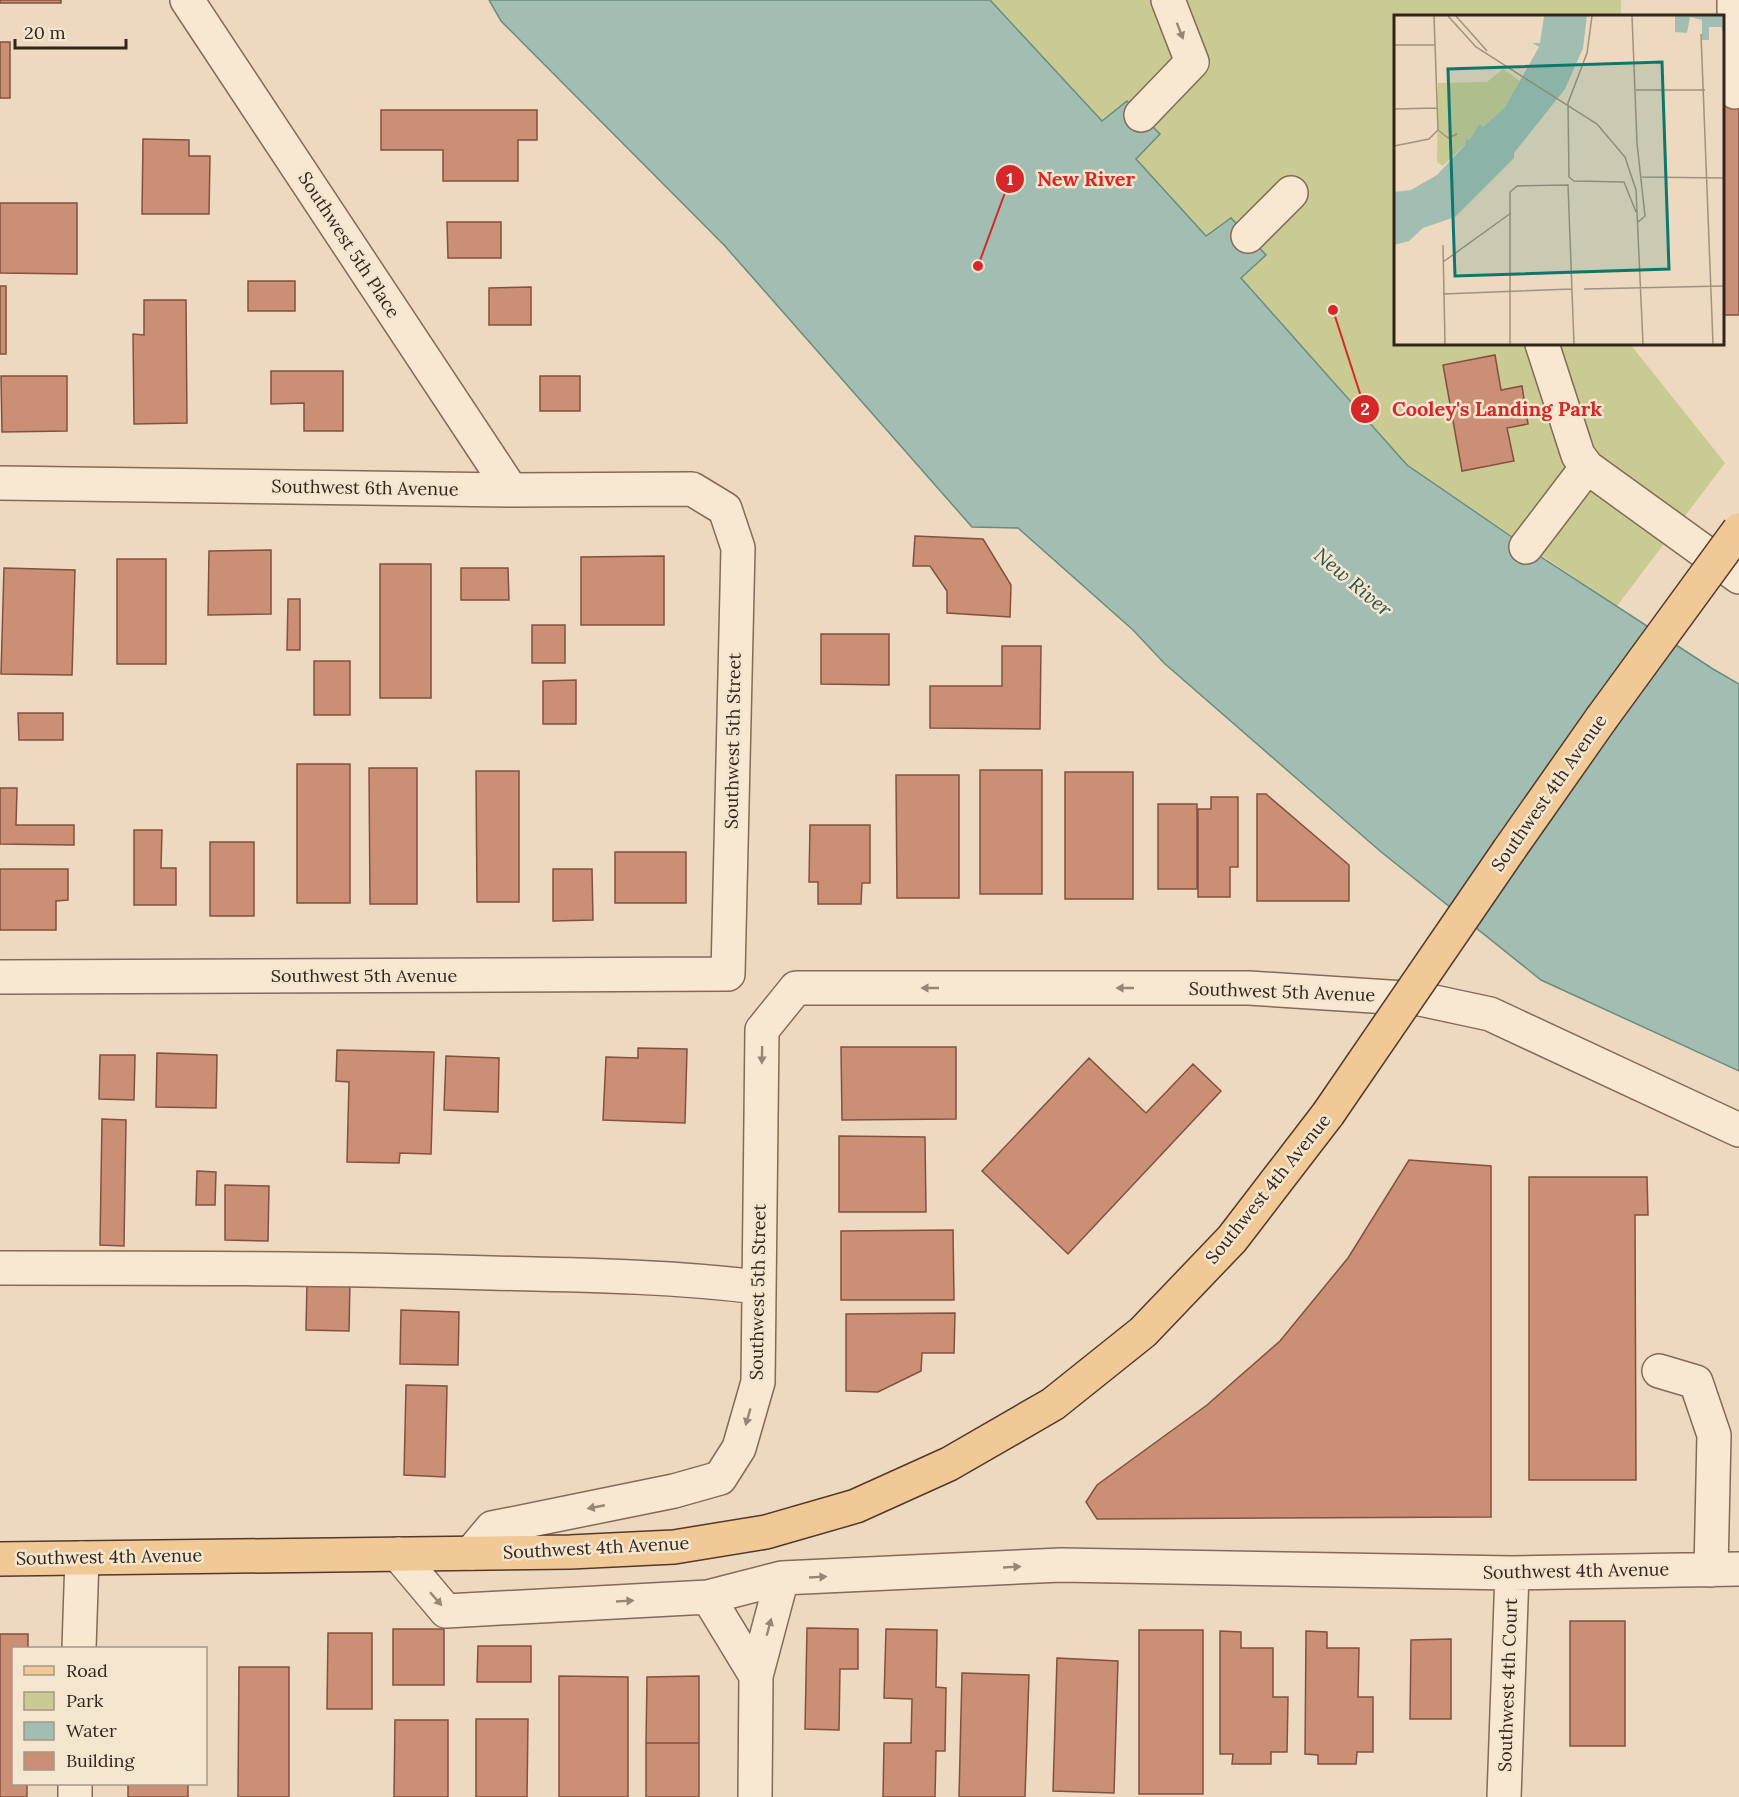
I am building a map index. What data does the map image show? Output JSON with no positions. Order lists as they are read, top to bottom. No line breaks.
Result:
{"streets":{"main road":["Southwest 4th Avenue"],"street":["Southwest 5th Place","Southwest 6th Avenue","Southwest 5th Street","Southwest 5th Avenue","Southwest 4th Court"]},"crossings":[["Southwest 5th Place","Southwest 6th Avenue"],["Southwest 6th Avenue","Southwest 5th Street"],["Southwest 5th Street","Southwest 4th Avenue"],["Southwest 5th Street","Southwest 5th Avenue"],["Southwest 4th Avenue","Southwest 4th Court"]],"one_way":["Southwest 5th Street","Southwest 5th Avenue"],"water":["New River"],"places":["New River","Cooley's Landing Park"],"legend":["Road","Park","Water","Building"],"scale_bar":"20 m"}
